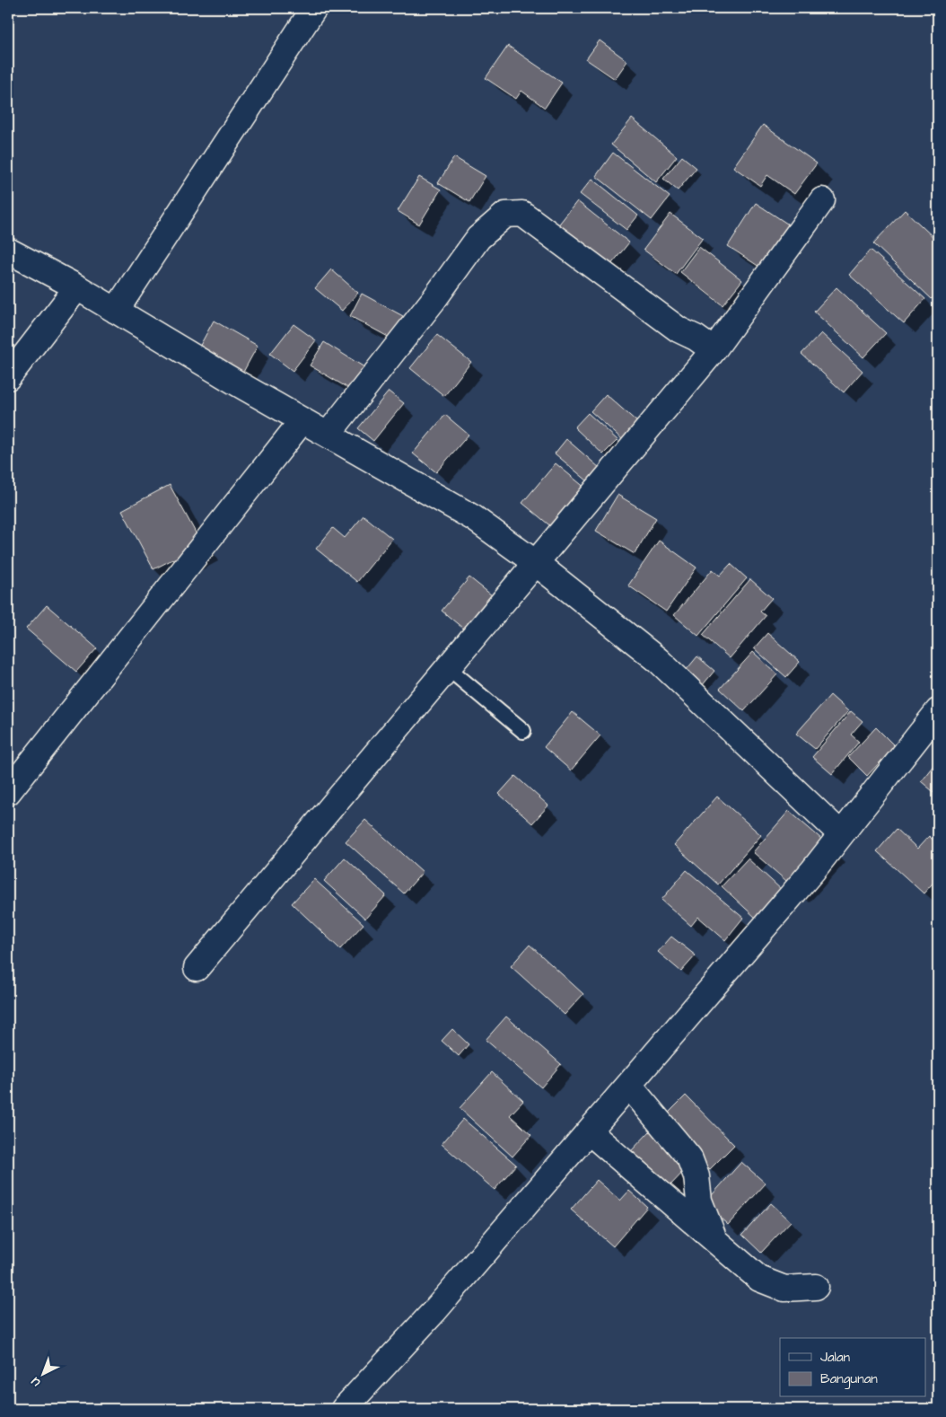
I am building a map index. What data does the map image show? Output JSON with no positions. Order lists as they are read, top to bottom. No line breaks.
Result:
{"legend":["Jalan","Bangunan"],"north":"bottom left"}
